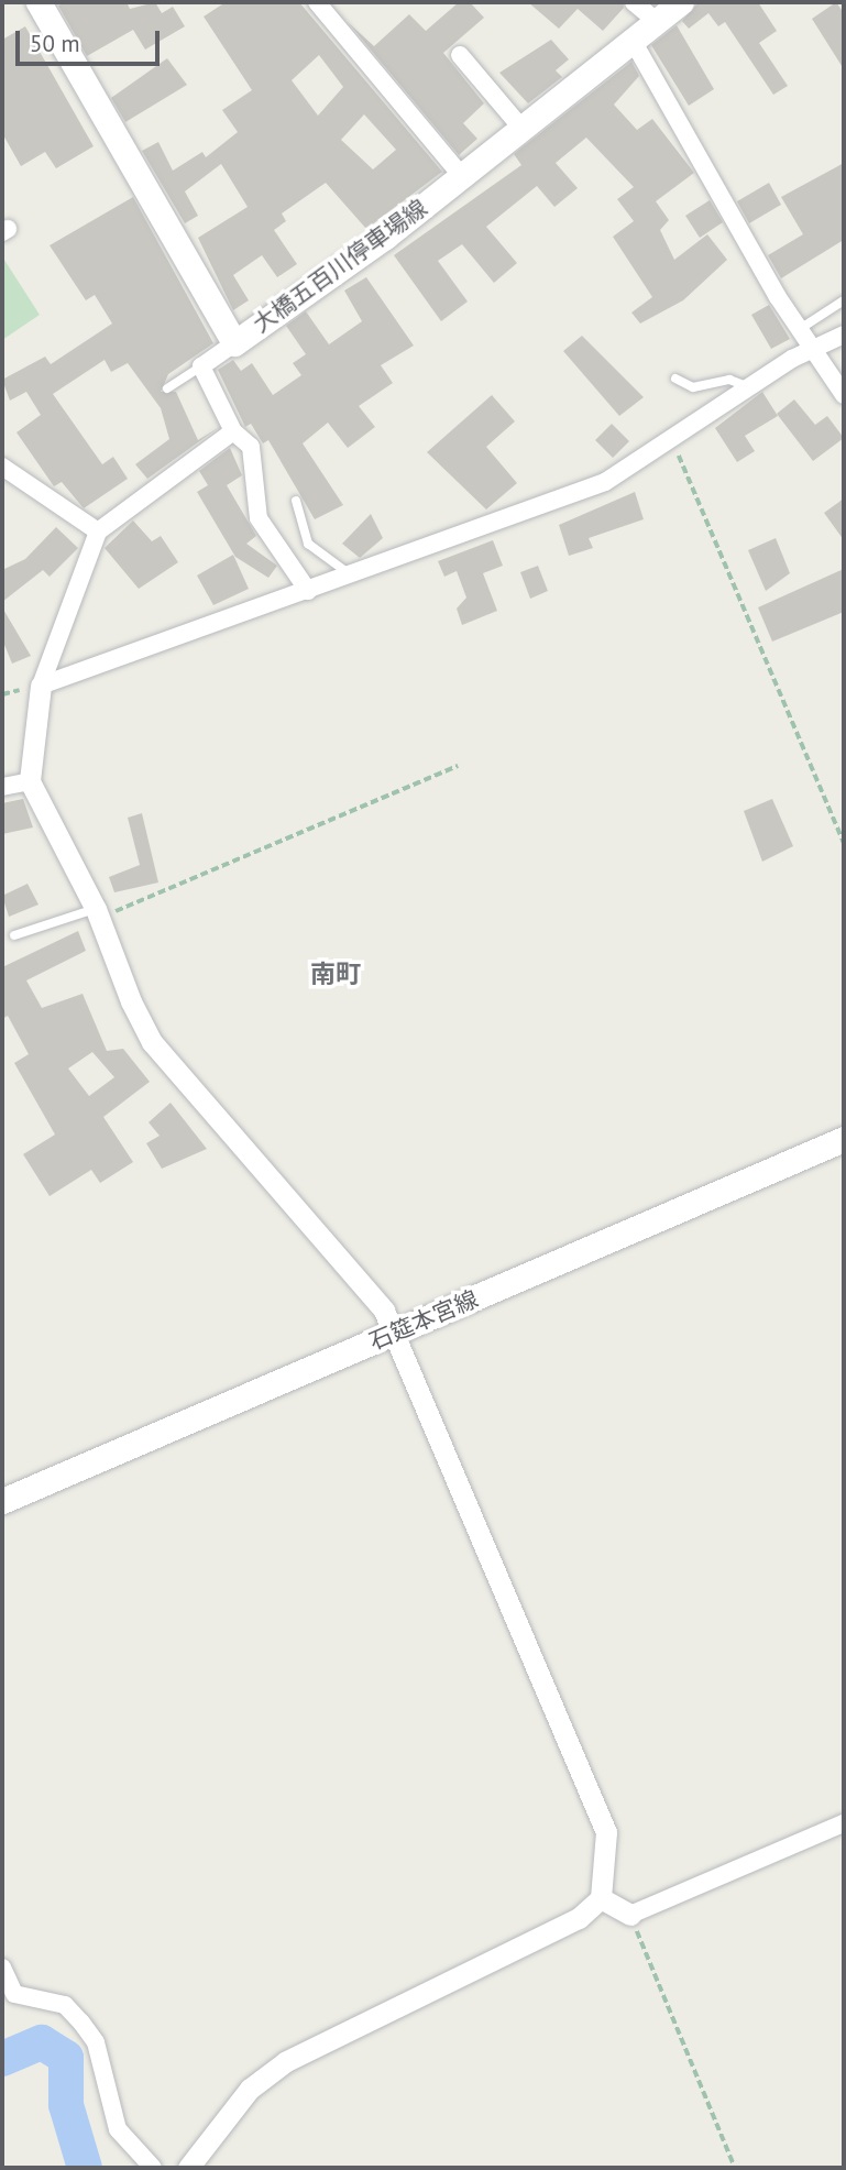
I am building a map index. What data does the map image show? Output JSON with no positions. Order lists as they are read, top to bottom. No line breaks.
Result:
{"streets":{"main road":["大橋五百川停車場線","石筵本宮線"]},"districts":["南町"],"scale_bar":"50 m"}
